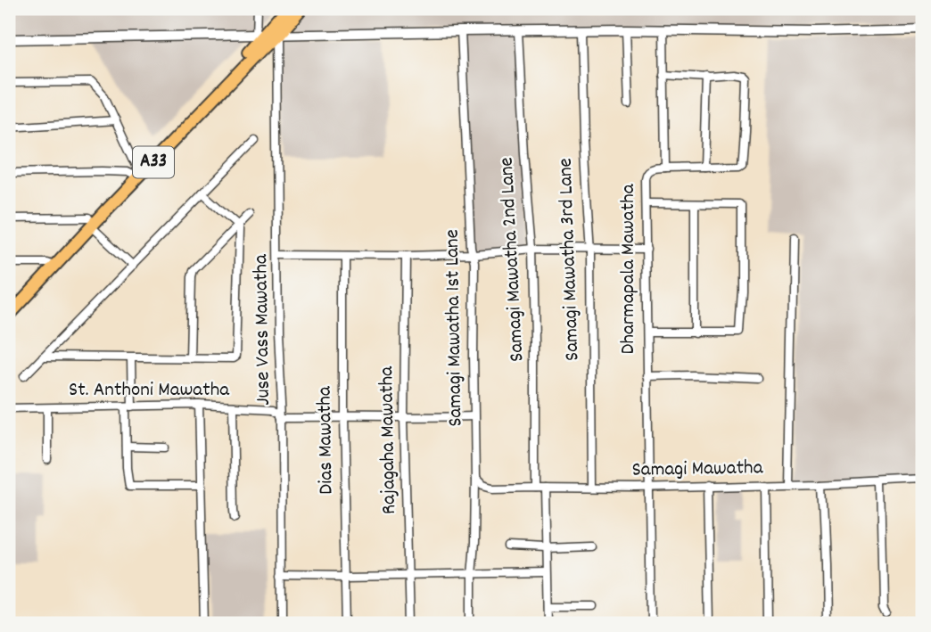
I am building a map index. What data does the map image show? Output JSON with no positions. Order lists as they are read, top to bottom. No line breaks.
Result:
{"streets":{"highway":["A33"],"street":["Samagi Mawatha 2nd Lane","Samagi Mawatha 3rd Lane","Dharmapala Mawatha","Samagi Mawatha 1st Lane","Juse Vass Mawatha","St. Anthoni Mawatha","Dias Mawatha","Rajagaha Mawatha","Samagi Mawatha"]},"crossings":[["A33","Juse Vass Mawatha"],["Samagi Mawatha 2nd Lane","Samagi Mawatha"],["Samagi Mawatha 3rd Lane","Samagi Mawatha"],["Dharmapala Mawatha","Samagi Mawatha"],["Samagi Mawatha 1st Lane","St. Anthoni Mawatha"],["Samagi Mawatha 1st Lane","Samagi Mawatha"],["Juse Vass Mawatha","St. Anthoni Mawatha"],["St. Anthoni Mawatha","Dias Mawatha"],["St. Anthoni Mawatha","Rajagaha Mawatha"]]}
